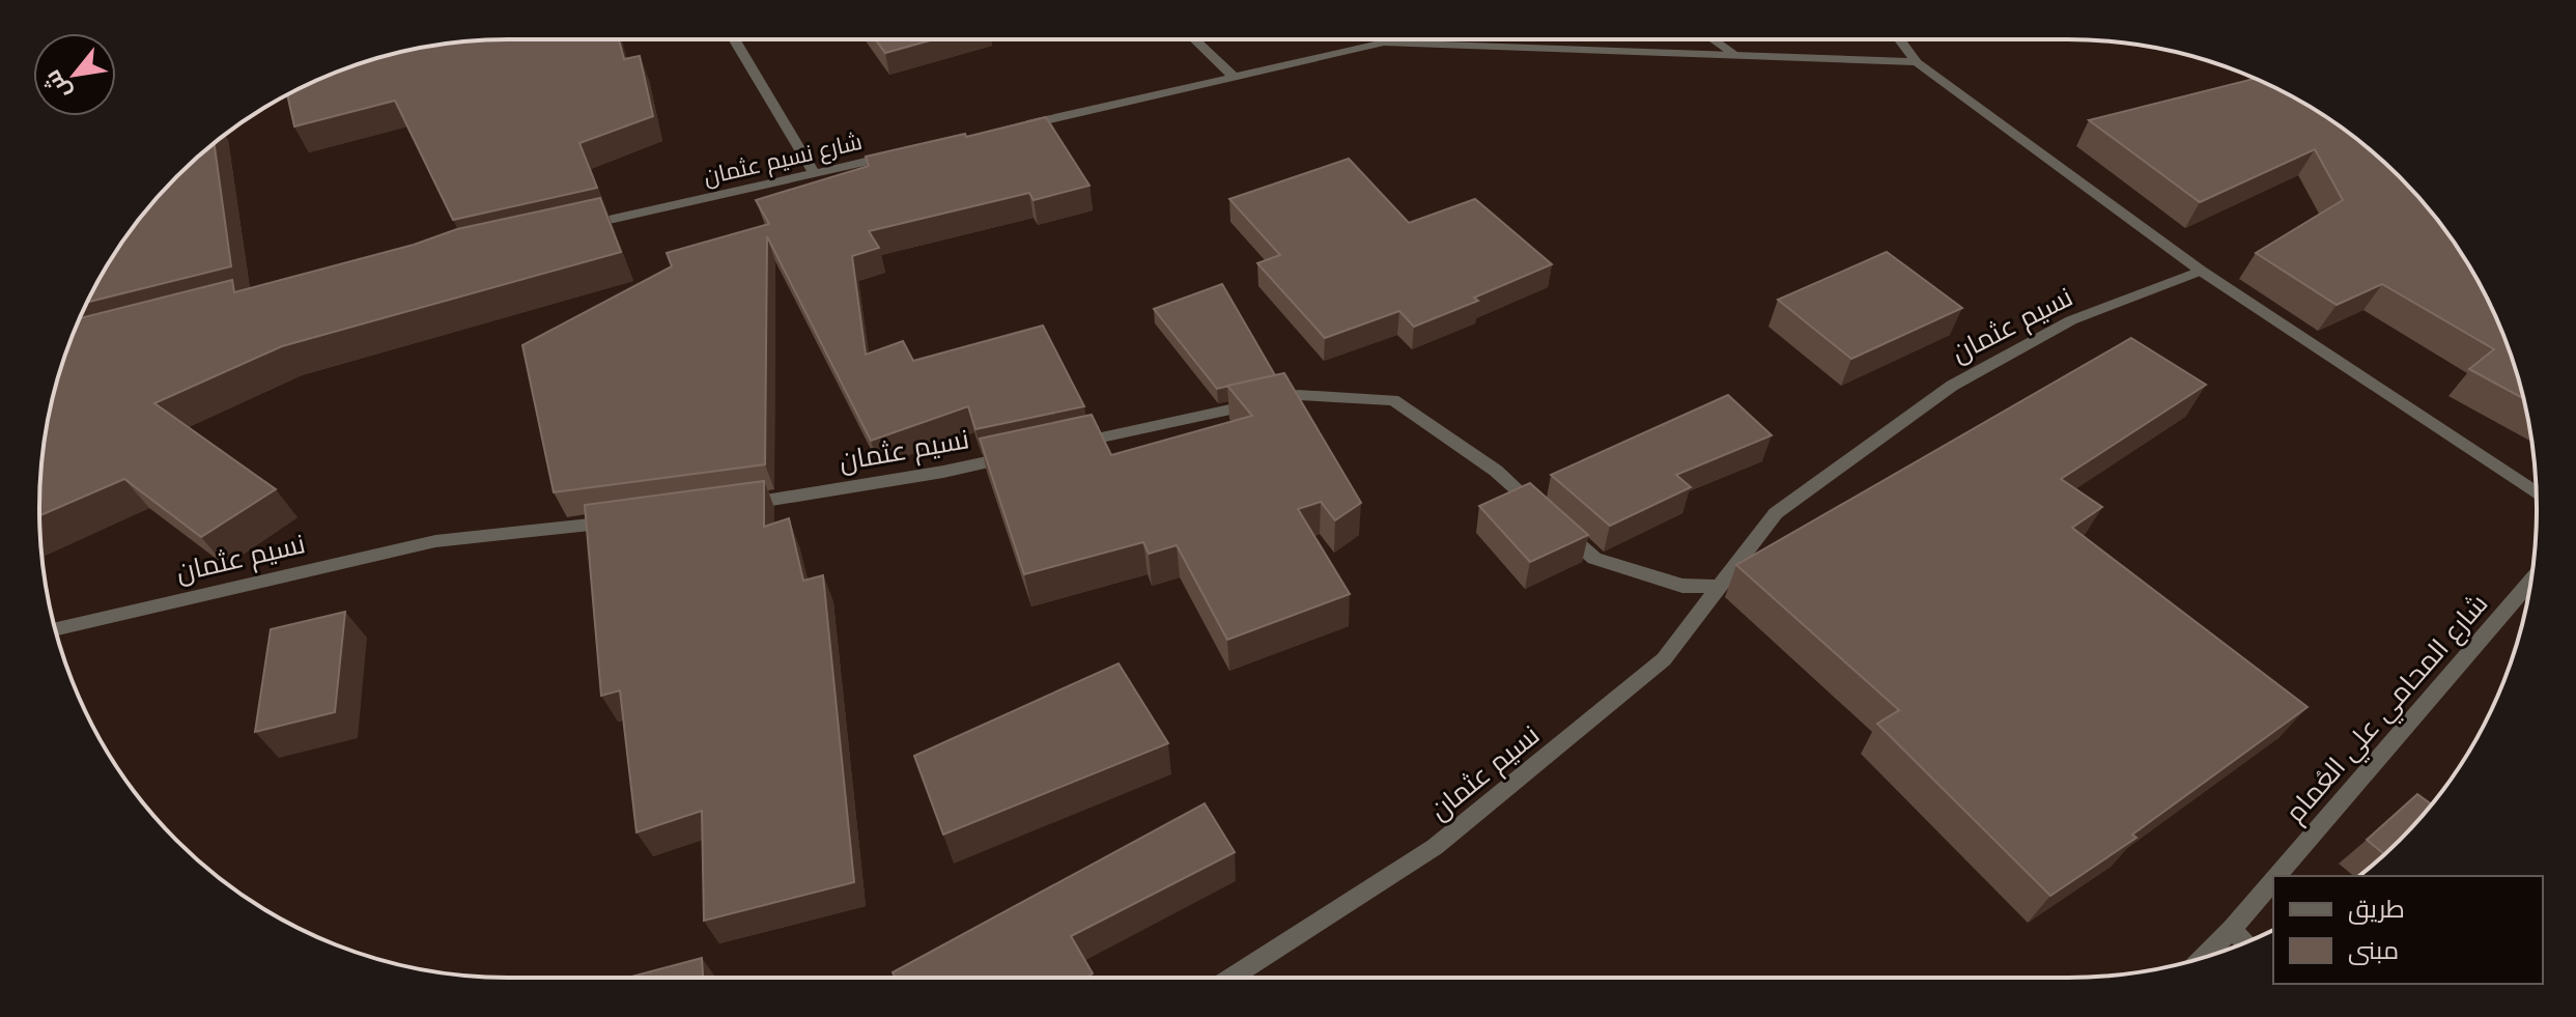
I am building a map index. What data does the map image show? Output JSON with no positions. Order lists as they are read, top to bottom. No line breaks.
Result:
{"streets":{"street":["شارع نسيم عثمان","نسيم عثمان","شارع المحامي علي العُمام"]},"legend":["طريق","مبنى"],"north":"bottom left"}
